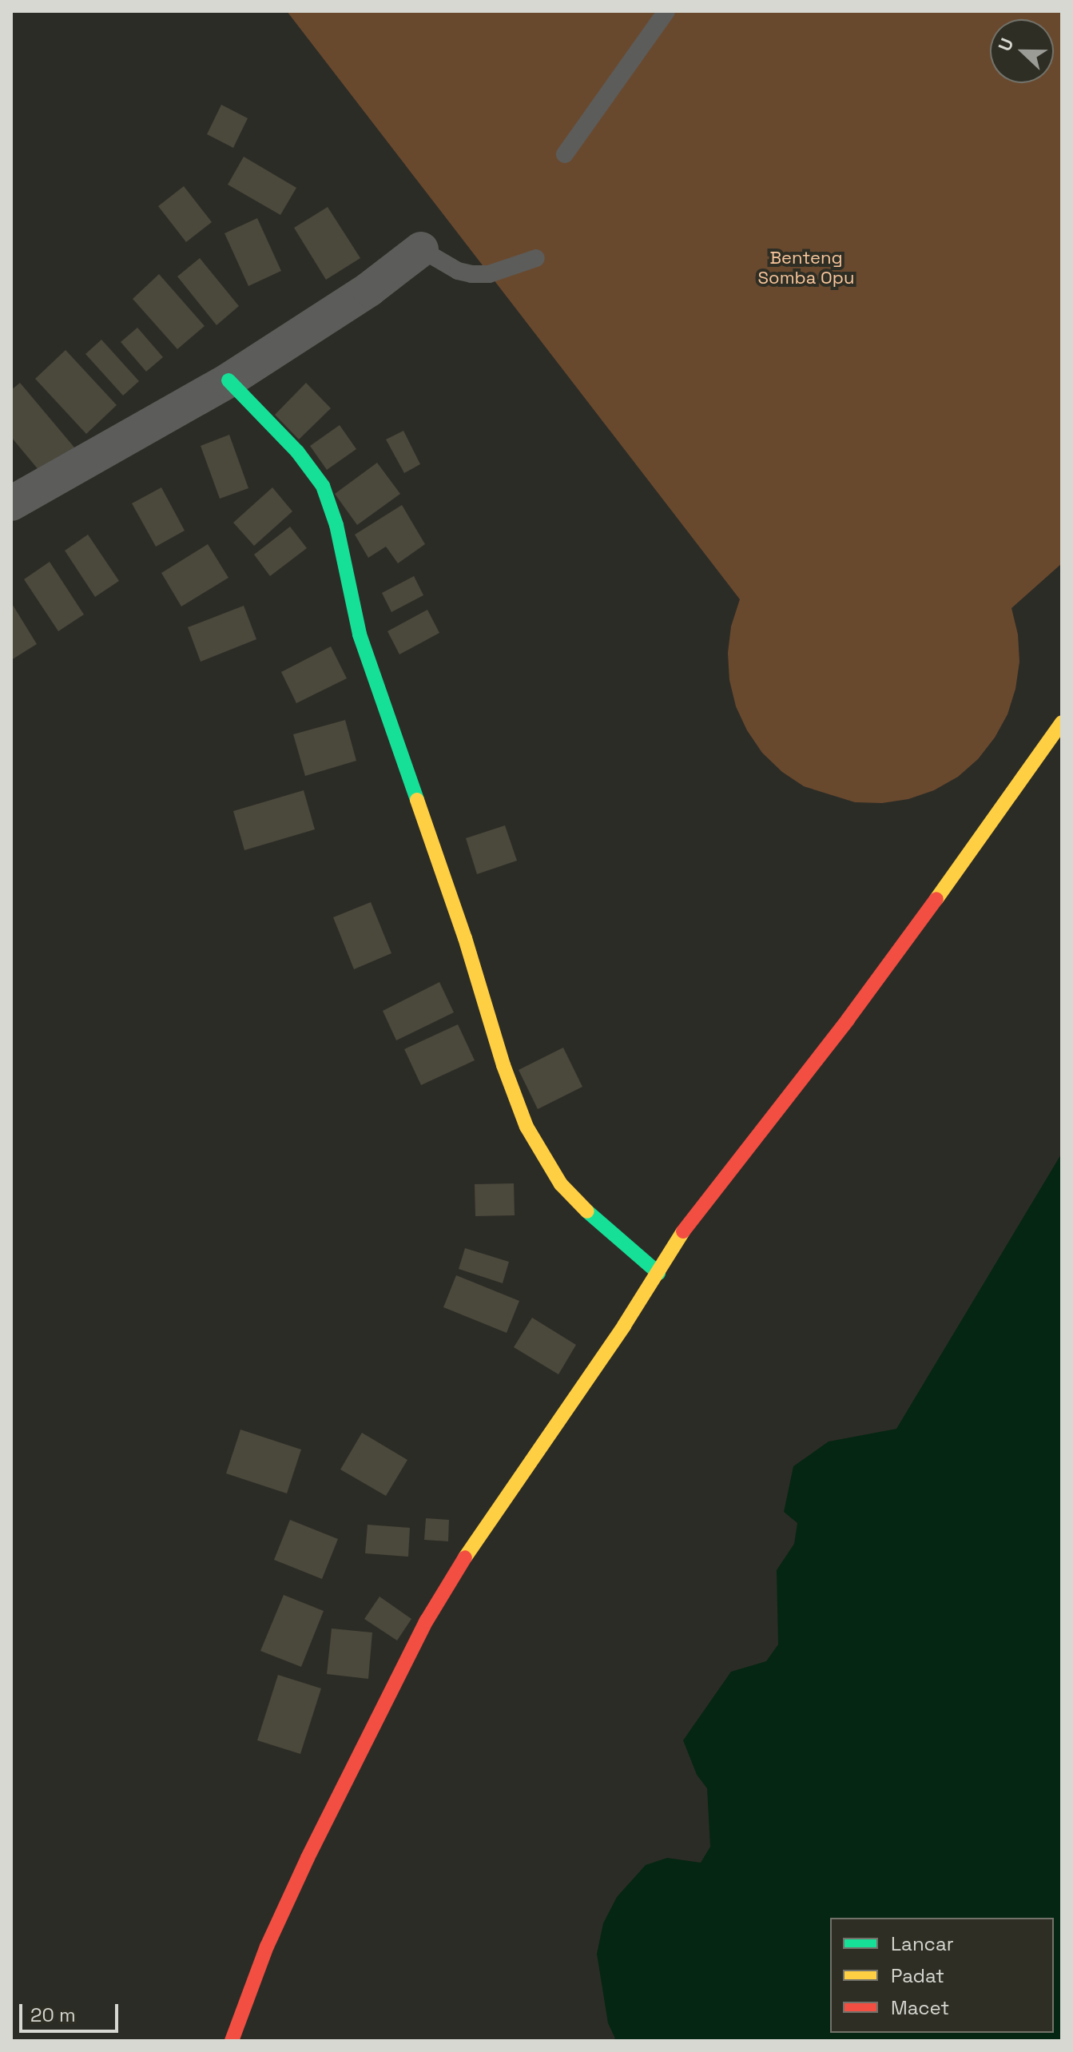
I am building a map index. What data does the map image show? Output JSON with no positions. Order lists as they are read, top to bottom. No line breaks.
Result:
{"parks":["Benteng Somba Opu"],"legend":["Lancar","Padat","Macet"],"scale_bar":"20 m","north":"left"}
